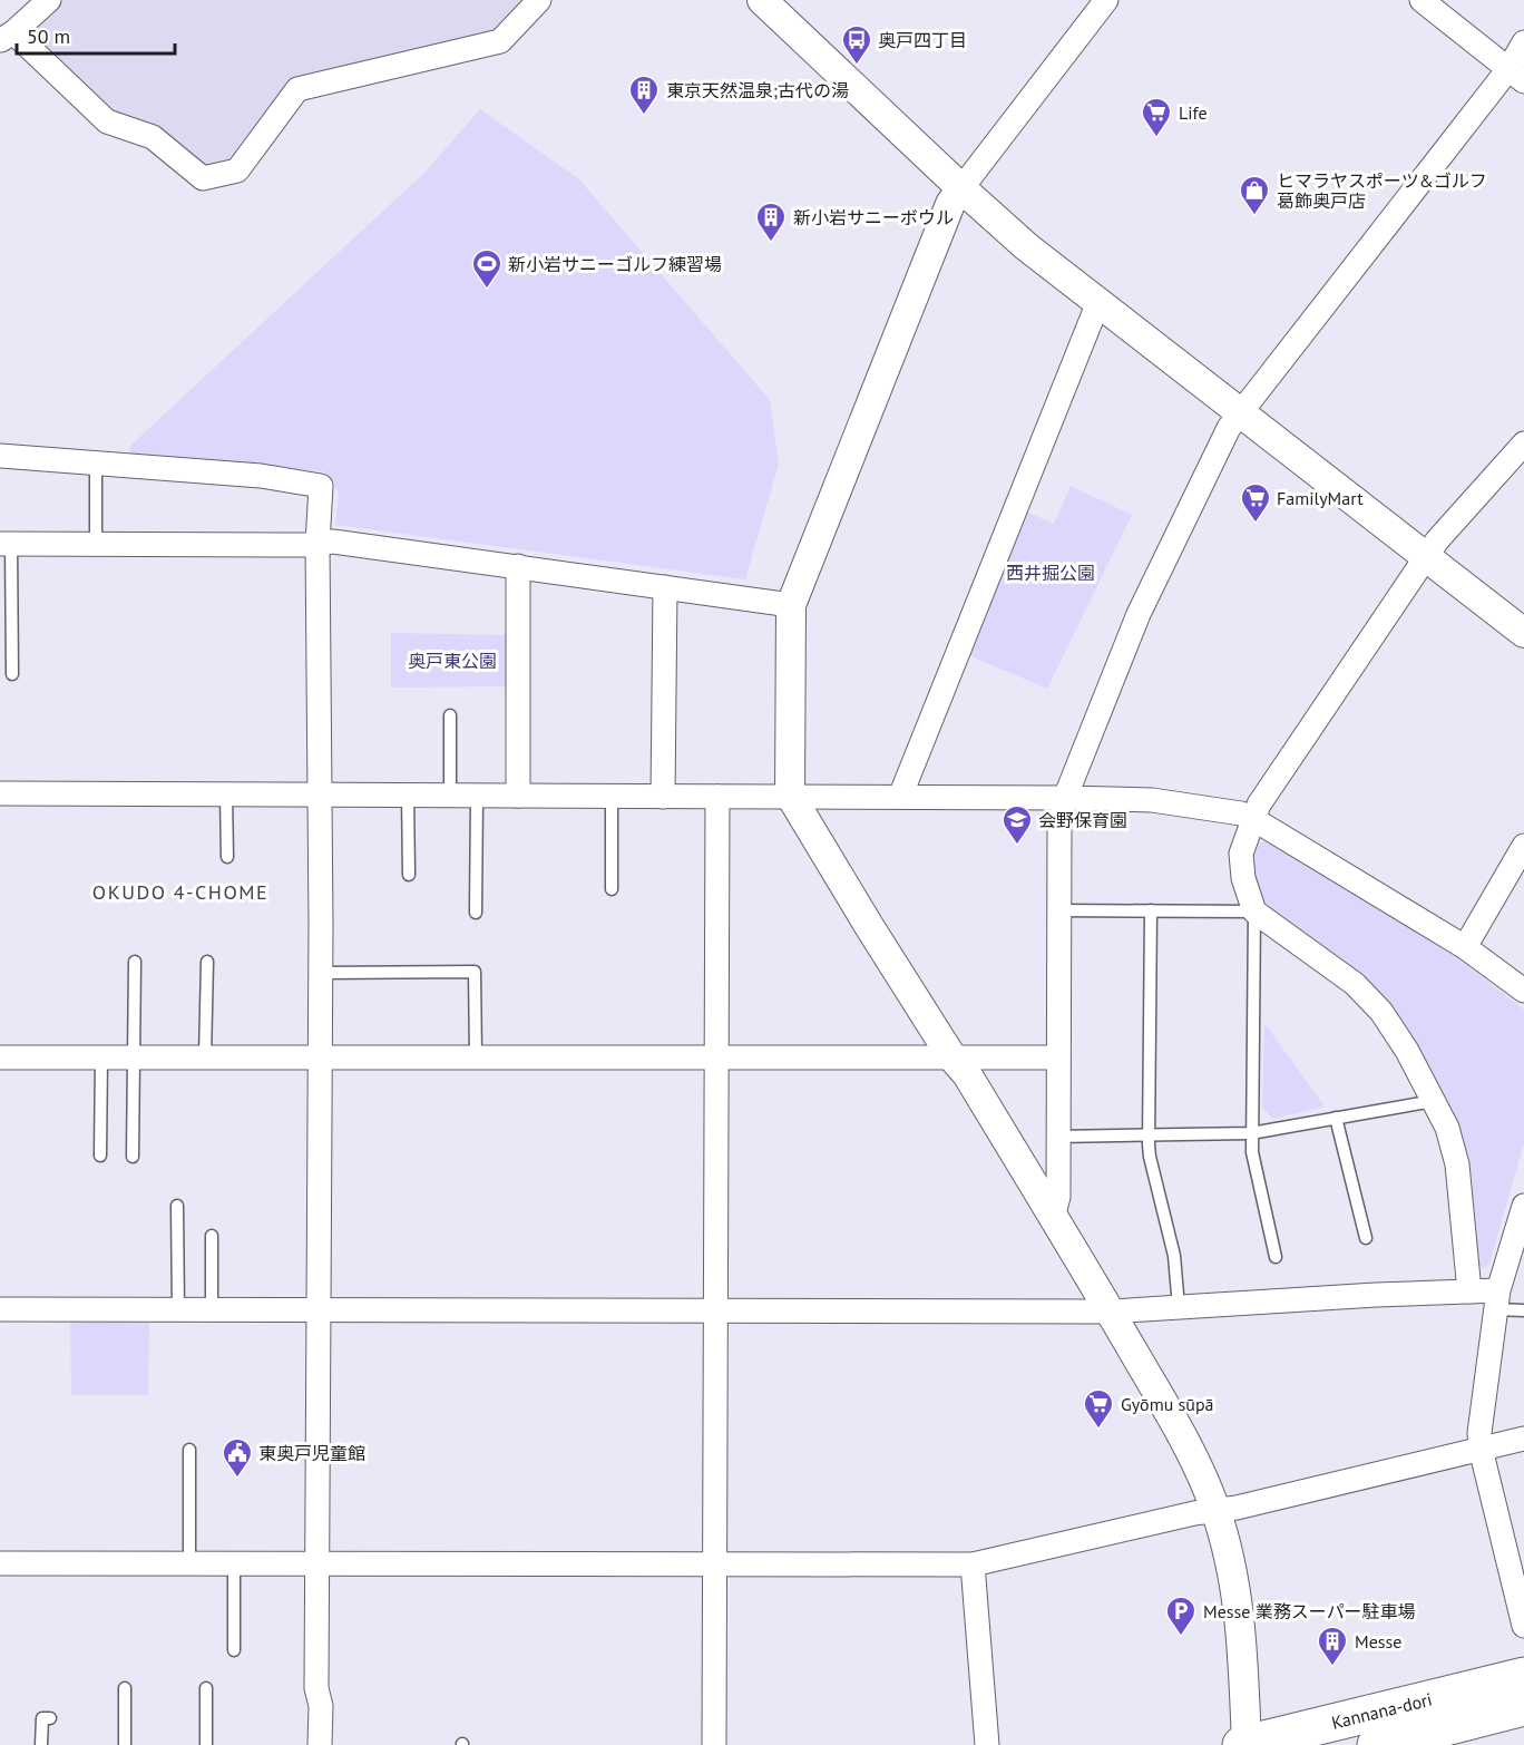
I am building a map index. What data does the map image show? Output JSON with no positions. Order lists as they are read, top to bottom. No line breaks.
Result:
{"streets":{"main road":["Kannana-dori"]},"districts":["OKUDO 4-CHOME"],"parks":["西井掘公園","奥戸東公園"],"places":{"bus stop":["奥戸四丁目"],"building":["東京天然温泉;古代の湯","新小岩サニーボウル","Messe"],"supermarket":["Life","FamilyMart","Gyōmu sūpā"],"shop":["ヒマラヤスポーツ&ゴルフ 葛飾奥戸店"],"sports":["新小岩サニーゴルフ練習場"],"school or university":["会野保育園"],"public building":["東奥戸児童館"],"parking":["Messe 業務スーパー駐車場"]},"scale_bar":"50 m"}
